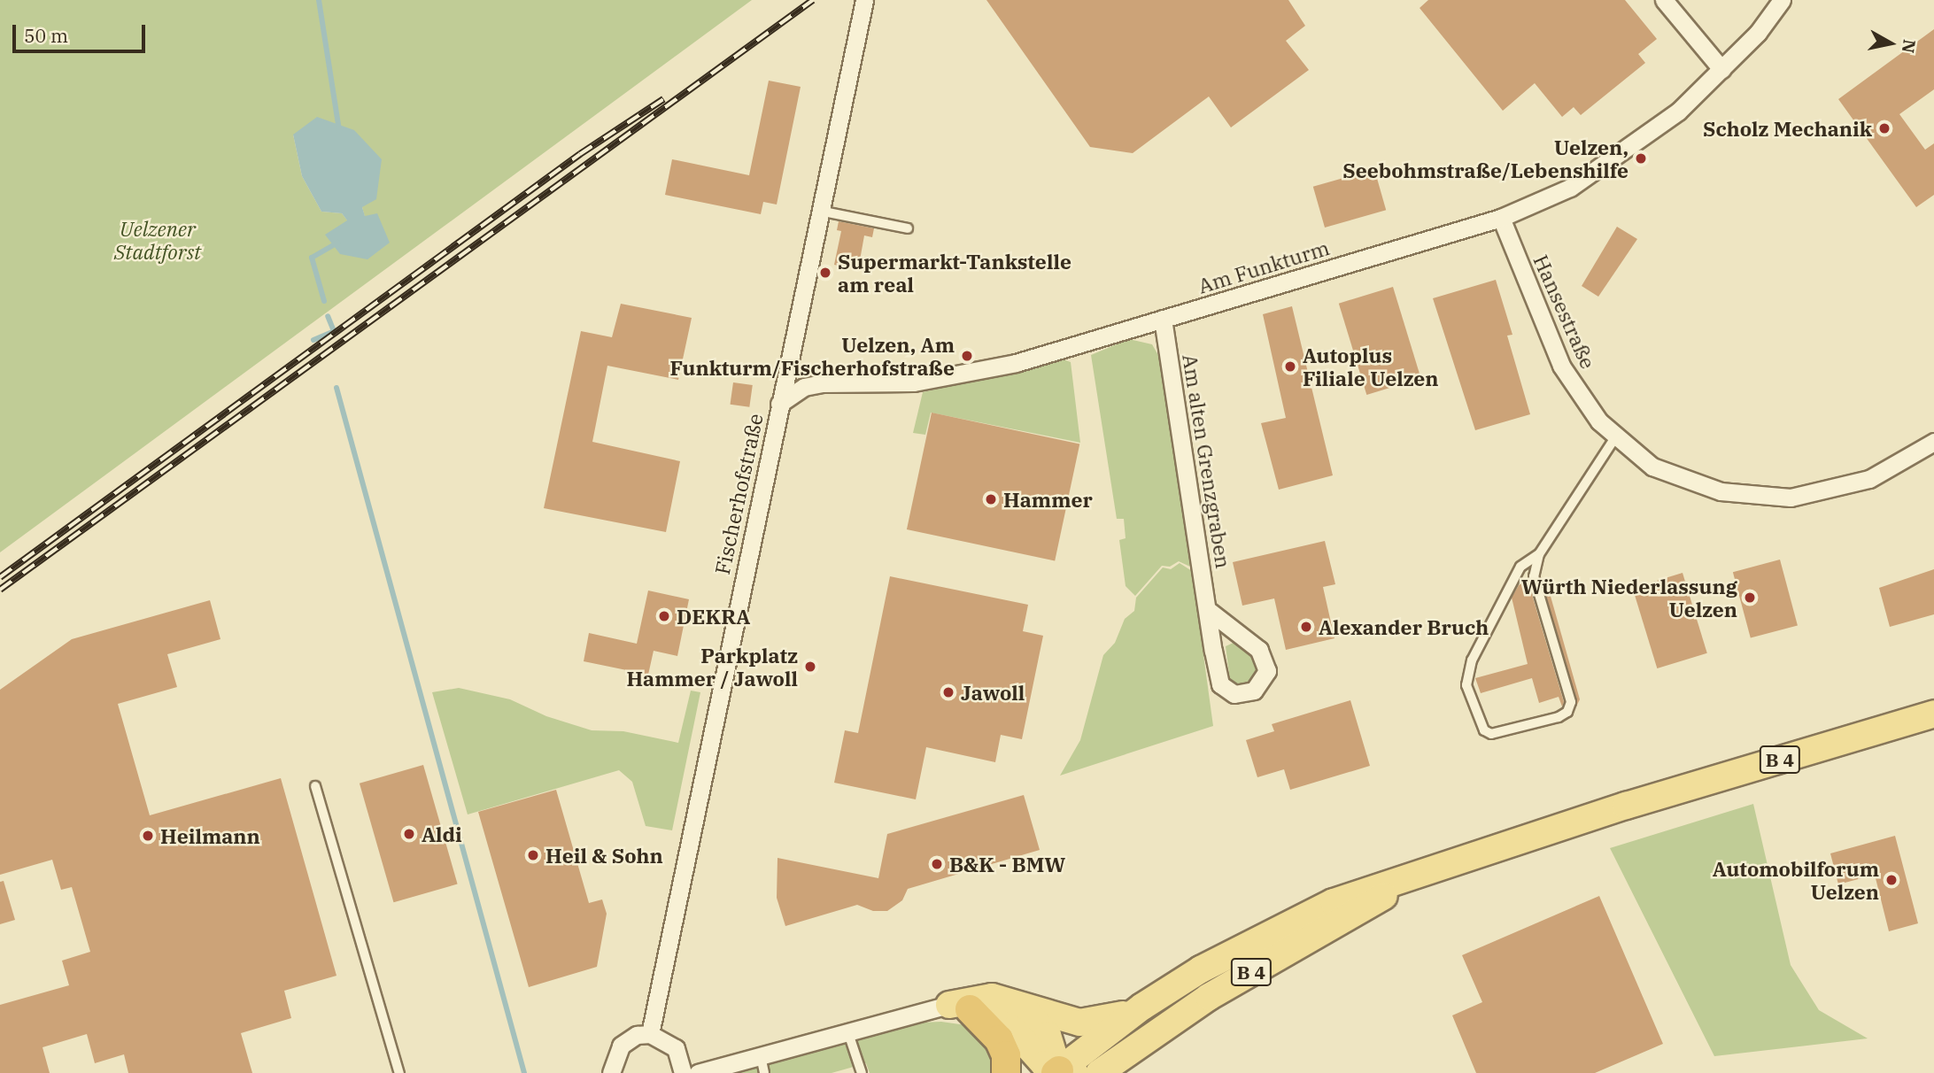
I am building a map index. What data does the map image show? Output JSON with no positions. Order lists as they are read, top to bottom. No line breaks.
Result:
{"streets":{"main road":["B 4"],"street":["Am Funkturm","Hansestraße","Am alten Grenzgraben","Fischerhofstraße"]},"crossings":[["Am Funkturm","Hansestraße"],["Am Funkturm","Am alten Grenzgraben"],["Am Funkturm","Fischerhofstraße"]],"parks":["Uelzener Stadtforst"],"places":["Scholz Mechanik","Uelzen, Seebohmstraße/Lebenshilfe","Supermarkt-Tankstelle am real","Uelzen, Am Funkturm/Fischerhofstraße","Autoplus Filiale Uelzen","Hammer","Würth Niederlassung Uelzen","DEKRA","Alexander Bruch","Parkplatz Hammer / Jawoll","Jawoll","Aldi","Heilmann","Heil & Sohn","B&K - BMW","Automobilforum Uelzen"],"scale_bar":"50 m","north":"right"}
